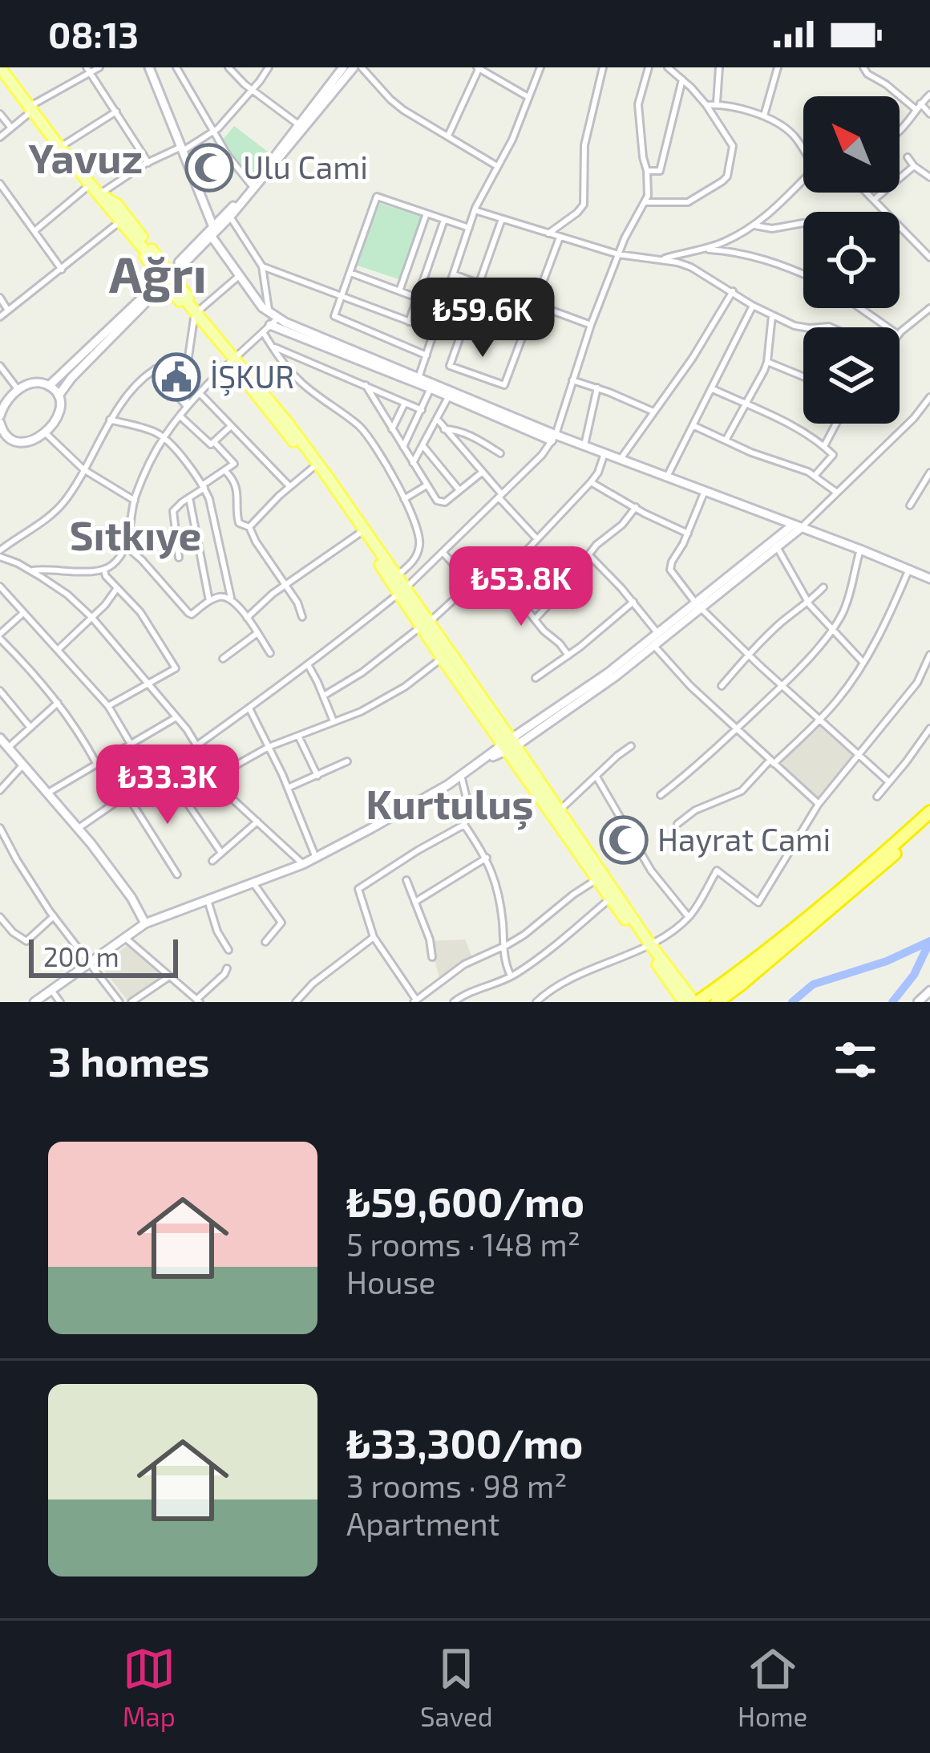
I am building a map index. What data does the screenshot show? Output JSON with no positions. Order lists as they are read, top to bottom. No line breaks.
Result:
{"districts":["Yavuz","Ağrı","Sıtkıye","Kurtuluş"],"places":{"mosque":["Ulu Cami","Hayrat Cami"],"public building":["İŞKUR"]},"scale_bar":"200 m","north":"top left","page":{"status":"08:13","price":["₺59.6K","₺53.8K","₺33.3K"],"scale":"200 m","heading":"3 homes","list":[{"name":"₺59,600/mo","note":"5 rooms · 148 m² · House"},{"name":"₺33,300/mo","note":"3 rooms · 98 m² · Apartment"}],"tabs":["Map","Saved","Home"]}}
